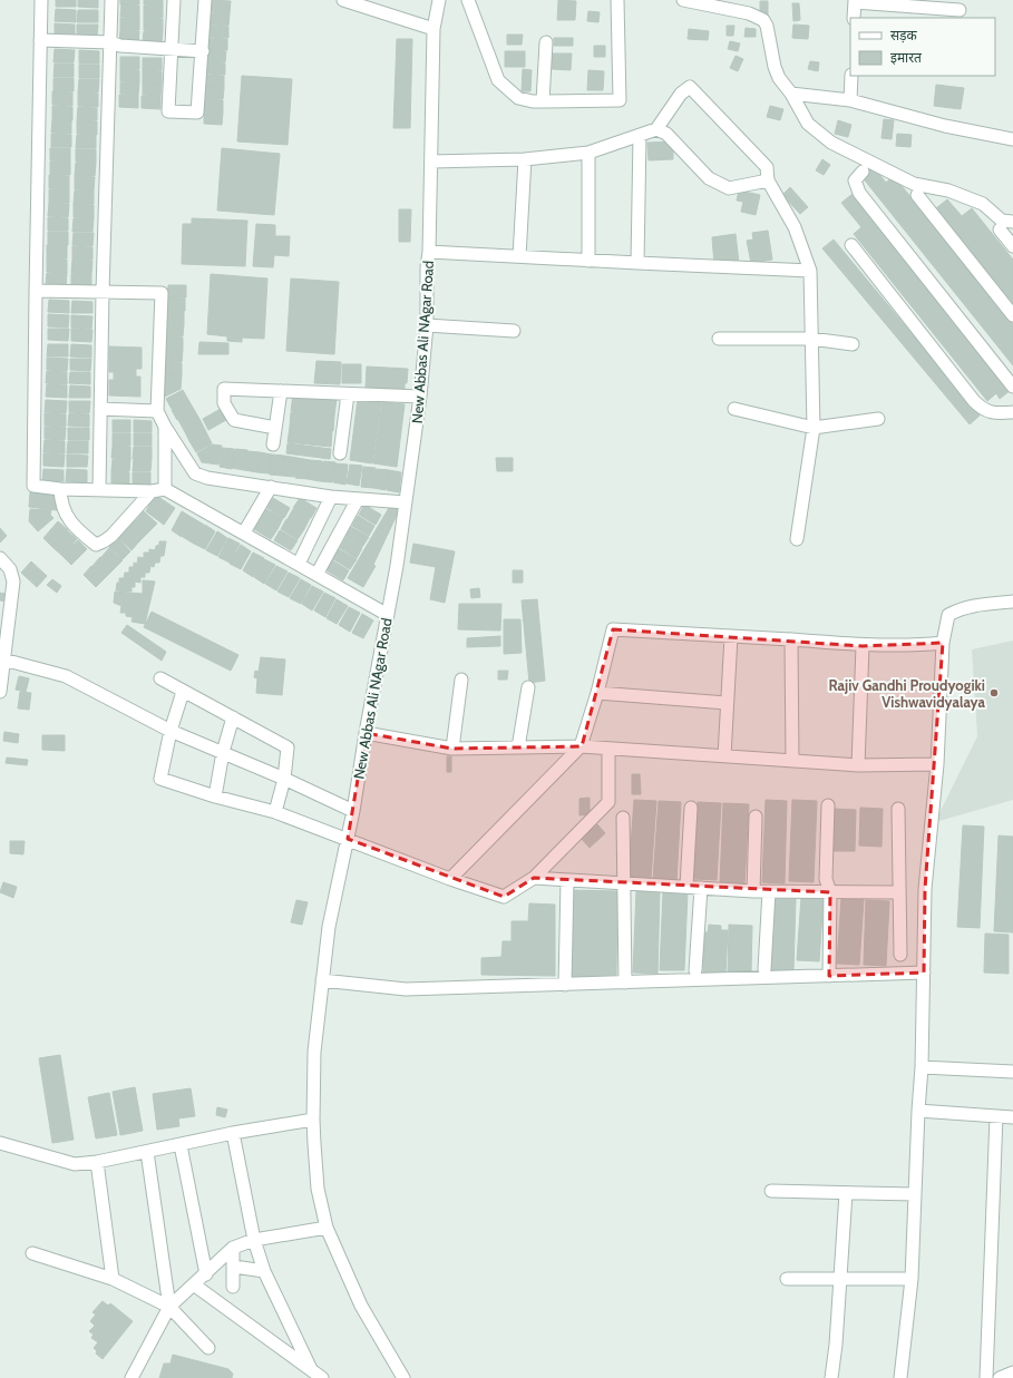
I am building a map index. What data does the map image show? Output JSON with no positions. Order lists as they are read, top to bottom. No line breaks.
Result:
{"streets":{"street":["New Abbas Ali NAgar Road"]},"places":["Rajiv Gandhi Proudyogiki Vishwavidyalaya"],"legend":["सड़क","इमारत"]}
